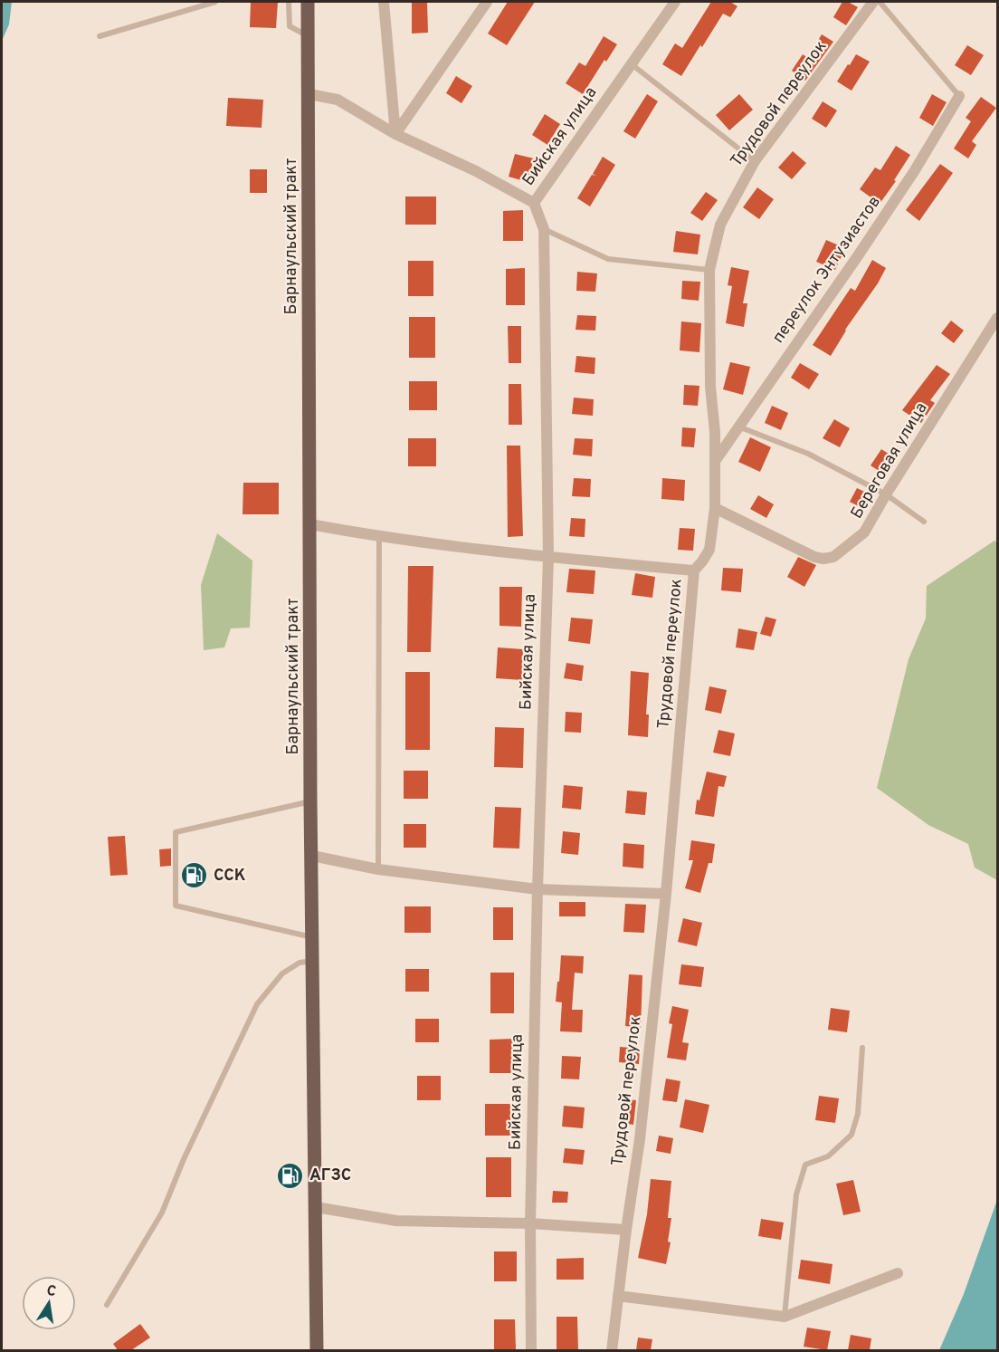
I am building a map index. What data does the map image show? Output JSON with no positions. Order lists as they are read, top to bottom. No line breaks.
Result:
{"streets":{"main road":["Барнаульский тракт"],"street":["Трудовой переулок","Бийская улица","переулок Энтузиастов","Береговая улица"]},"crossings":[["Трудовой переулок","переулок Энтузиастов"],["Трудовой переулок","Береговая улица"]],"places":{"fuel station":["ССК","АГЗС"]},"north":"top"}
